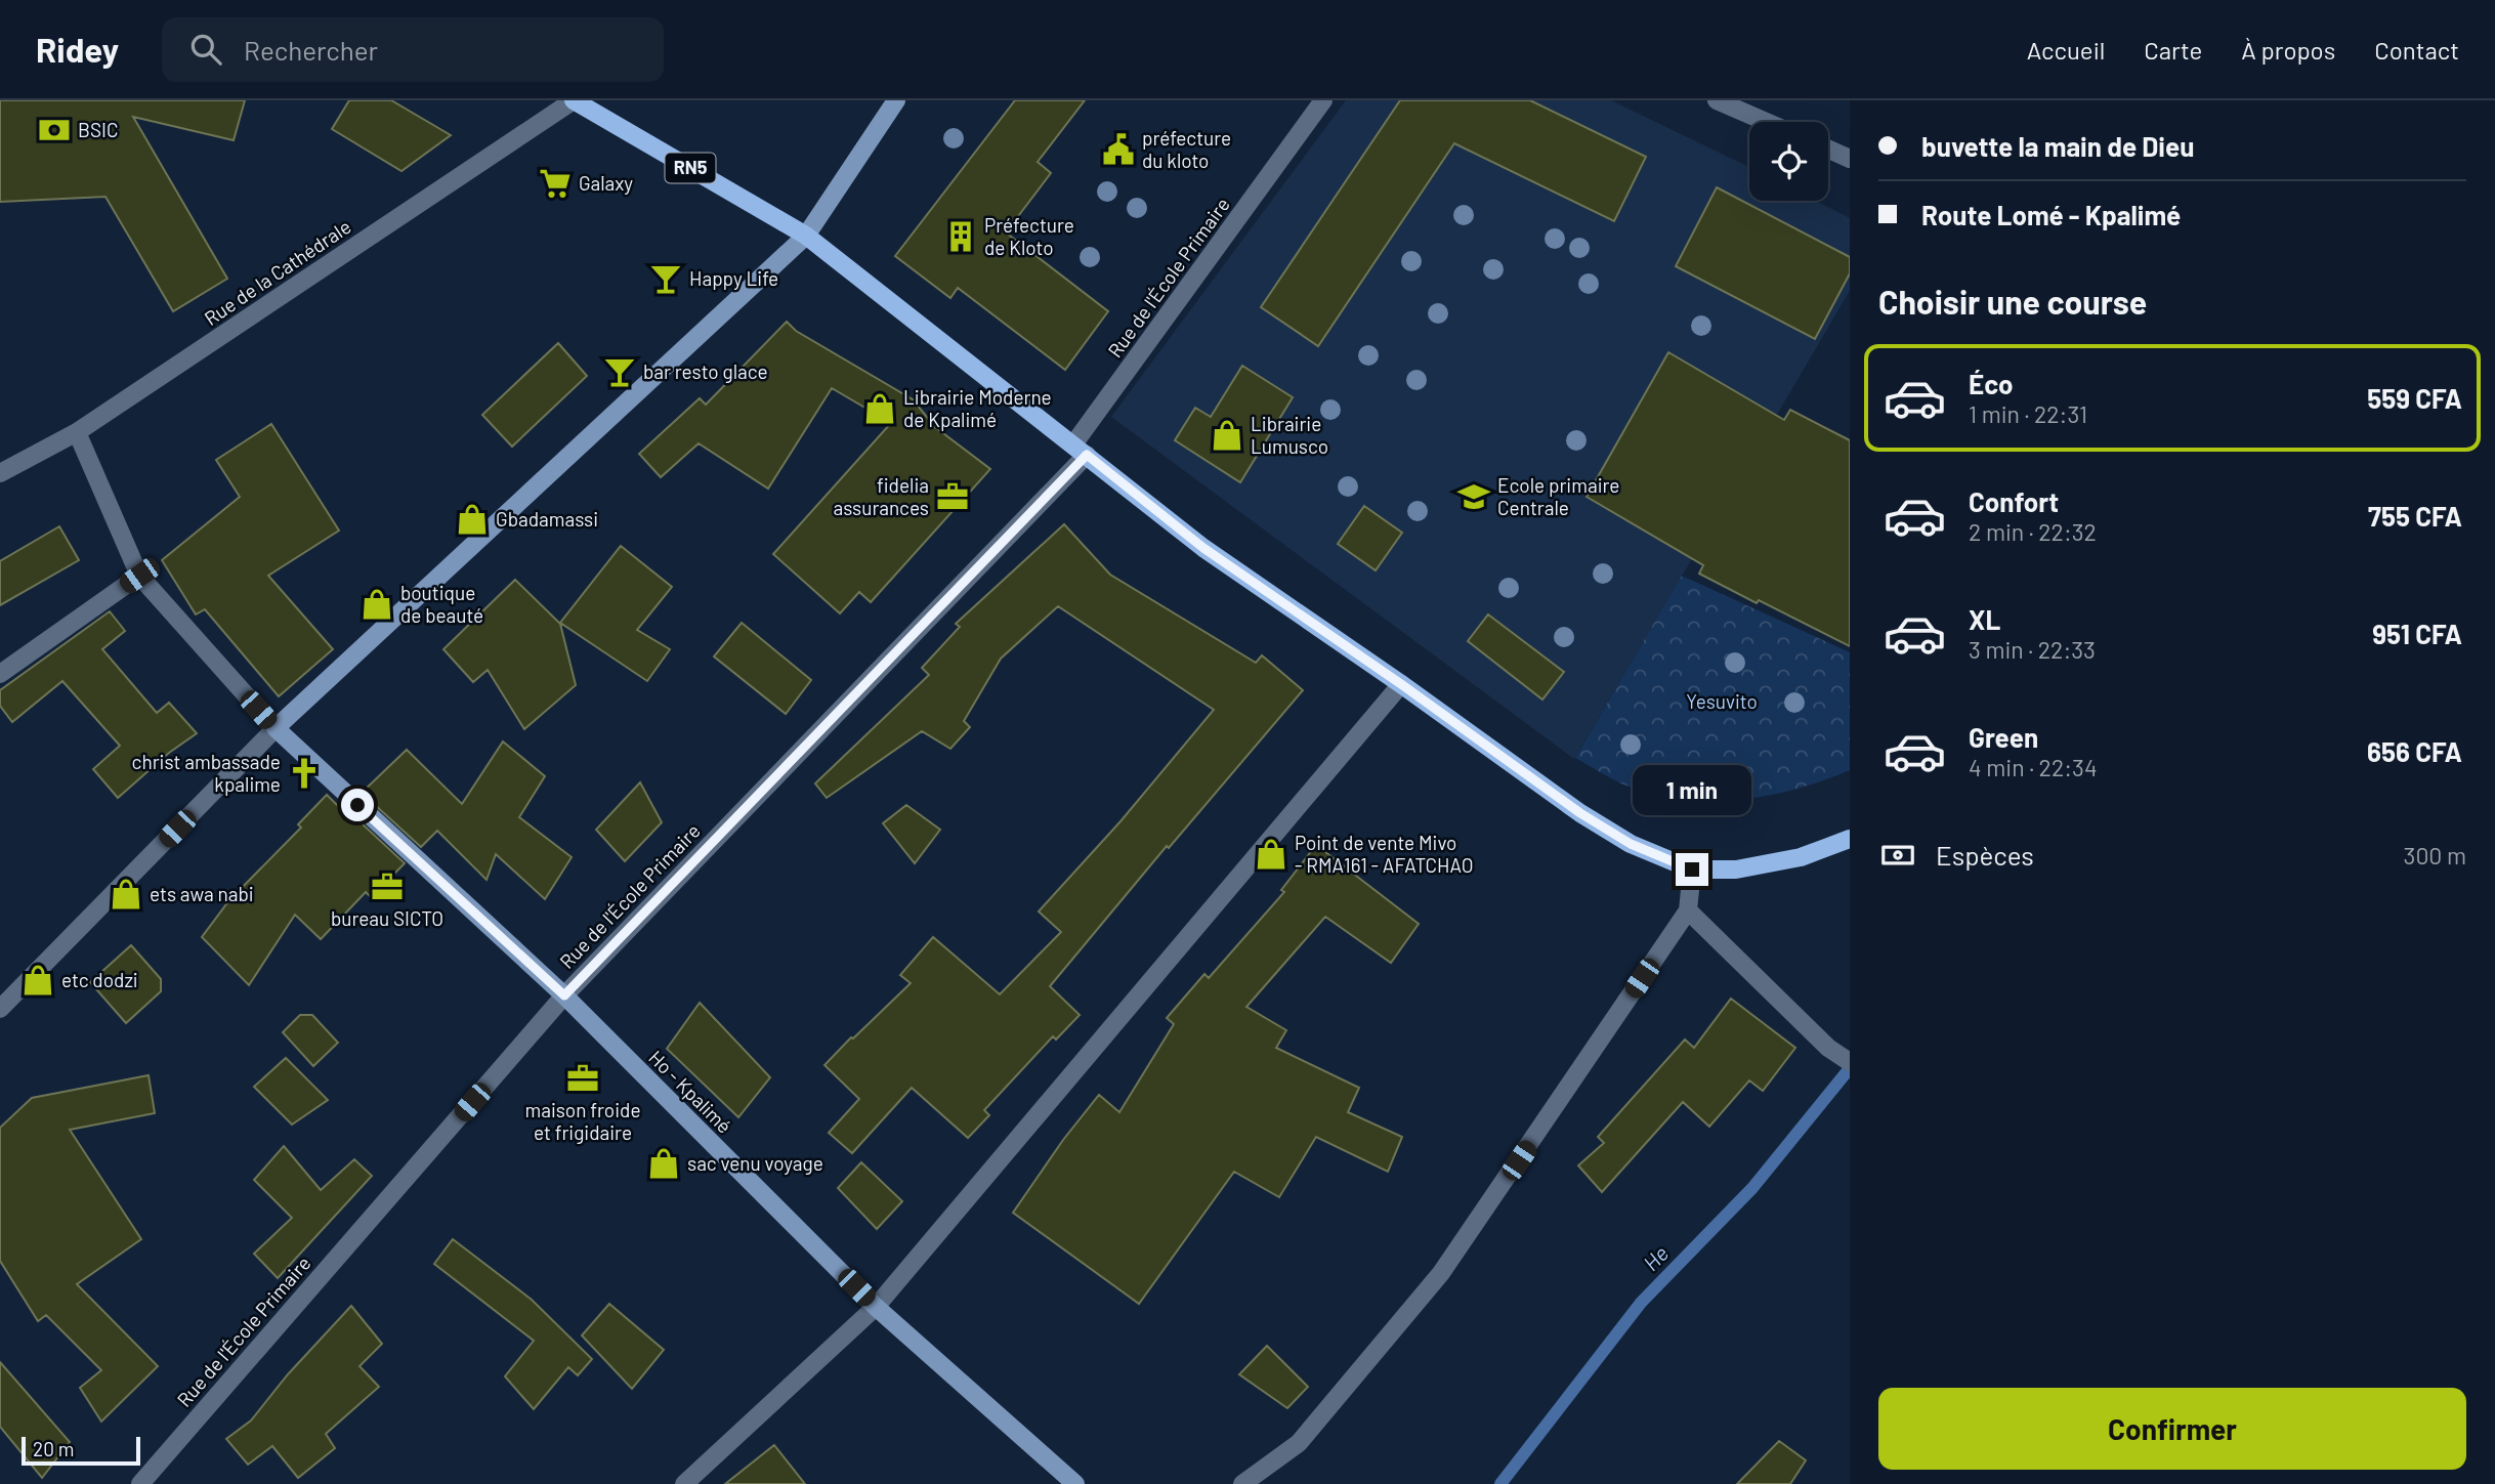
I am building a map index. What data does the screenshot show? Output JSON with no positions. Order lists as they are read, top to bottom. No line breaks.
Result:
{"streets":{"main road":["RN5","Ho - Kpalimé"],"street":["Rue de la Cathédrale","Rue de l'École Primaire"]},"crossings":[["RN5","Rue de la Cathédrale"],["RN5","Rue de l'École Primaire"],["Rue de l'École Primaire","Ho - Kpalimé"]],"water":["He"],"parks":["Yesuvito"],"places":{"bank":["BSIC"],"public building":["préfecture du kloto"],"supermarket":["Galaxy"],"building":["Préfecture de Kloto"],"bar":["Happy Life","bar resto glace"],"shop":["Librairie Moderne de Kpalimé","Librairie Lumusco","Gbadamassi","boutique de beauté","Point de vente Mivo - RMA161 - AFATCHAO","ets awa nabi","etc dodzi","sac venu voyage"],"office":["fidelia assurances","bureau SICTO","maison froide et frigidaire"],"school or university":["Ecole primaire Centrale"],"church":["christ ambassade kpalime"]},"scale_bar":"20 m","page":{"header":"Ridey","search":"Rechercher","nav":["Accueil","Carte","À propos","Contact"],"banner":["buvette la main de Dieu","Route Lomé - Kpalimé"],"heading":"Choisir une course","list":[{"name":"Éco","note":"1 min · 22:31","value":"559 CFA"},{"name":"Confort","note":"2 min · 22:32","value":"755 CFA"},{"name":"XL","note":"3 min · 22:33","value":"951 CFA"},{"name":"Green","note":"4 min · 22:34","value":"656 CFA"}],"bubble":"1 min","pay":["Espèces","300 m"],"buttons":"Confirmer","scale":"20 m"}}
